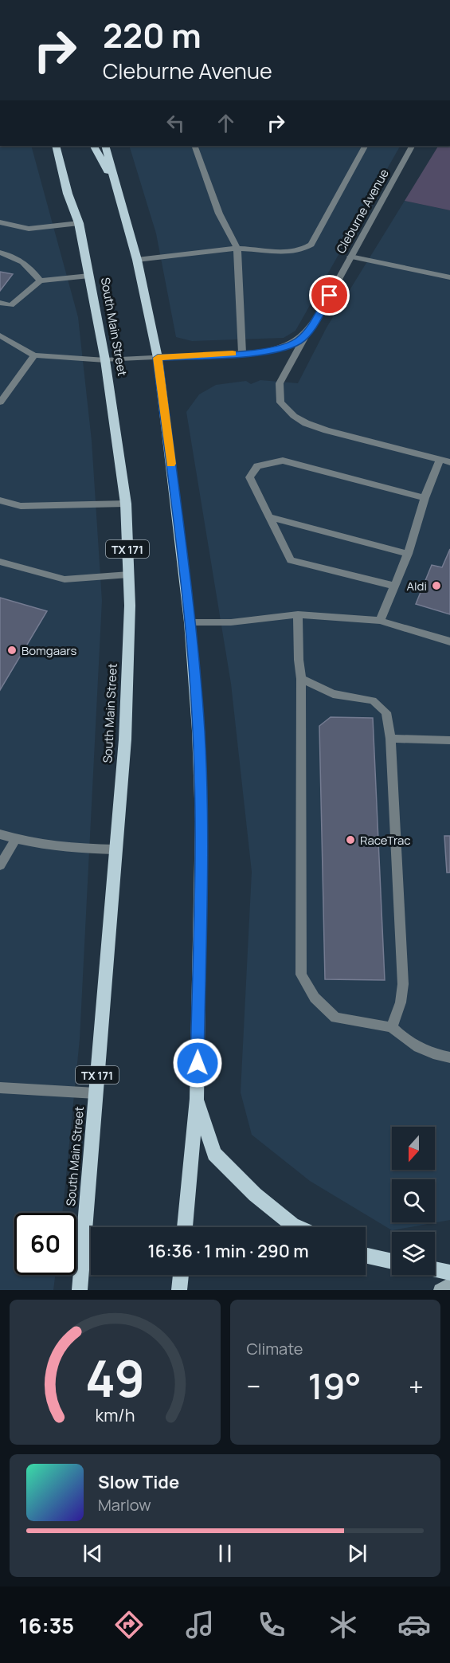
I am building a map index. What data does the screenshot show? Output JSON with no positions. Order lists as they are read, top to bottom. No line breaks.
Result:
{"streets":{"main road":["South Main Street","TX 171"],"street":["Cleburne Avenue"]},"crossings":[["Cleburne Avenue","South Main Street"]],"places":["Aldi","Bomgaars","RaceTrac"],"north":"bottom","page":{"turn":["220 m","Cleburne Avenue"],"limit":"60","trip":"16:36 · 1 min · 290 m","tile":"Climate","heat":["−","19°","+"],"song":["Slow Tide","Marlow"],"tabs":"16:35","gauge":["49","km/h"]}}
